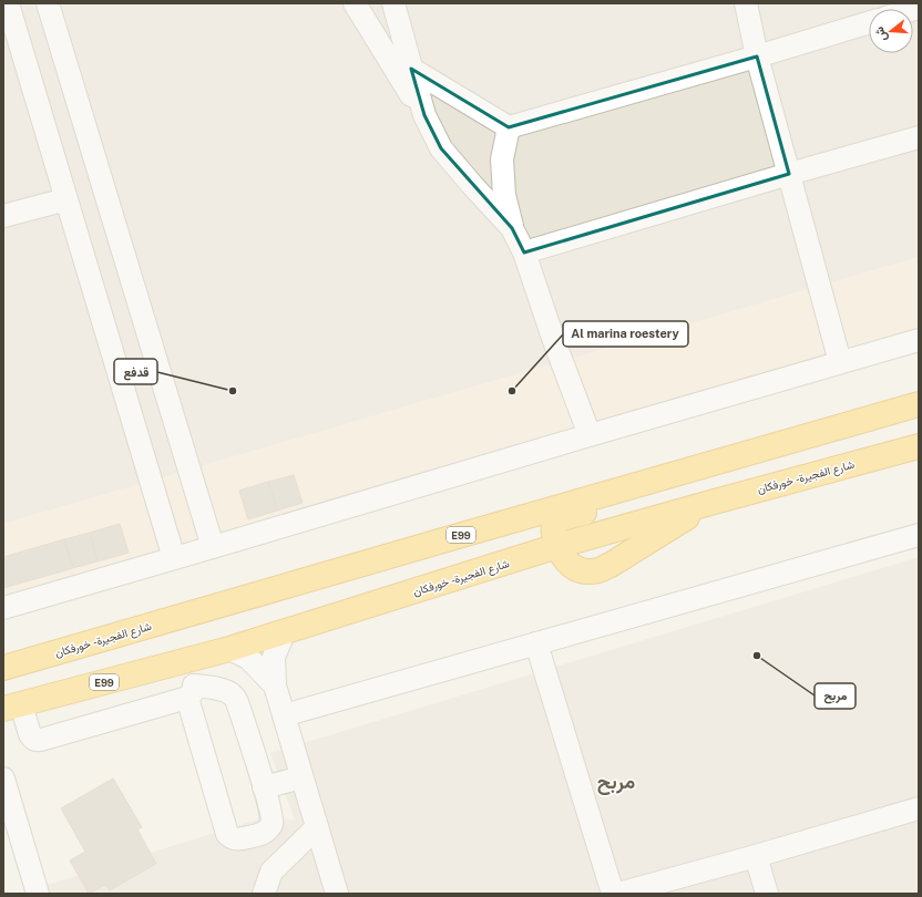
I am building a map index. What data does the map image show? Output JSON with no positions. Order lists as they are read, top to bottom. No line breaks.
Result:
{"streets":{"highway":["شارع الفجيرة - خورفكان","E99"]},"districts":["مربح"],"places":["قدفع","Al marina roestery","مربح"],"north":"left"}
